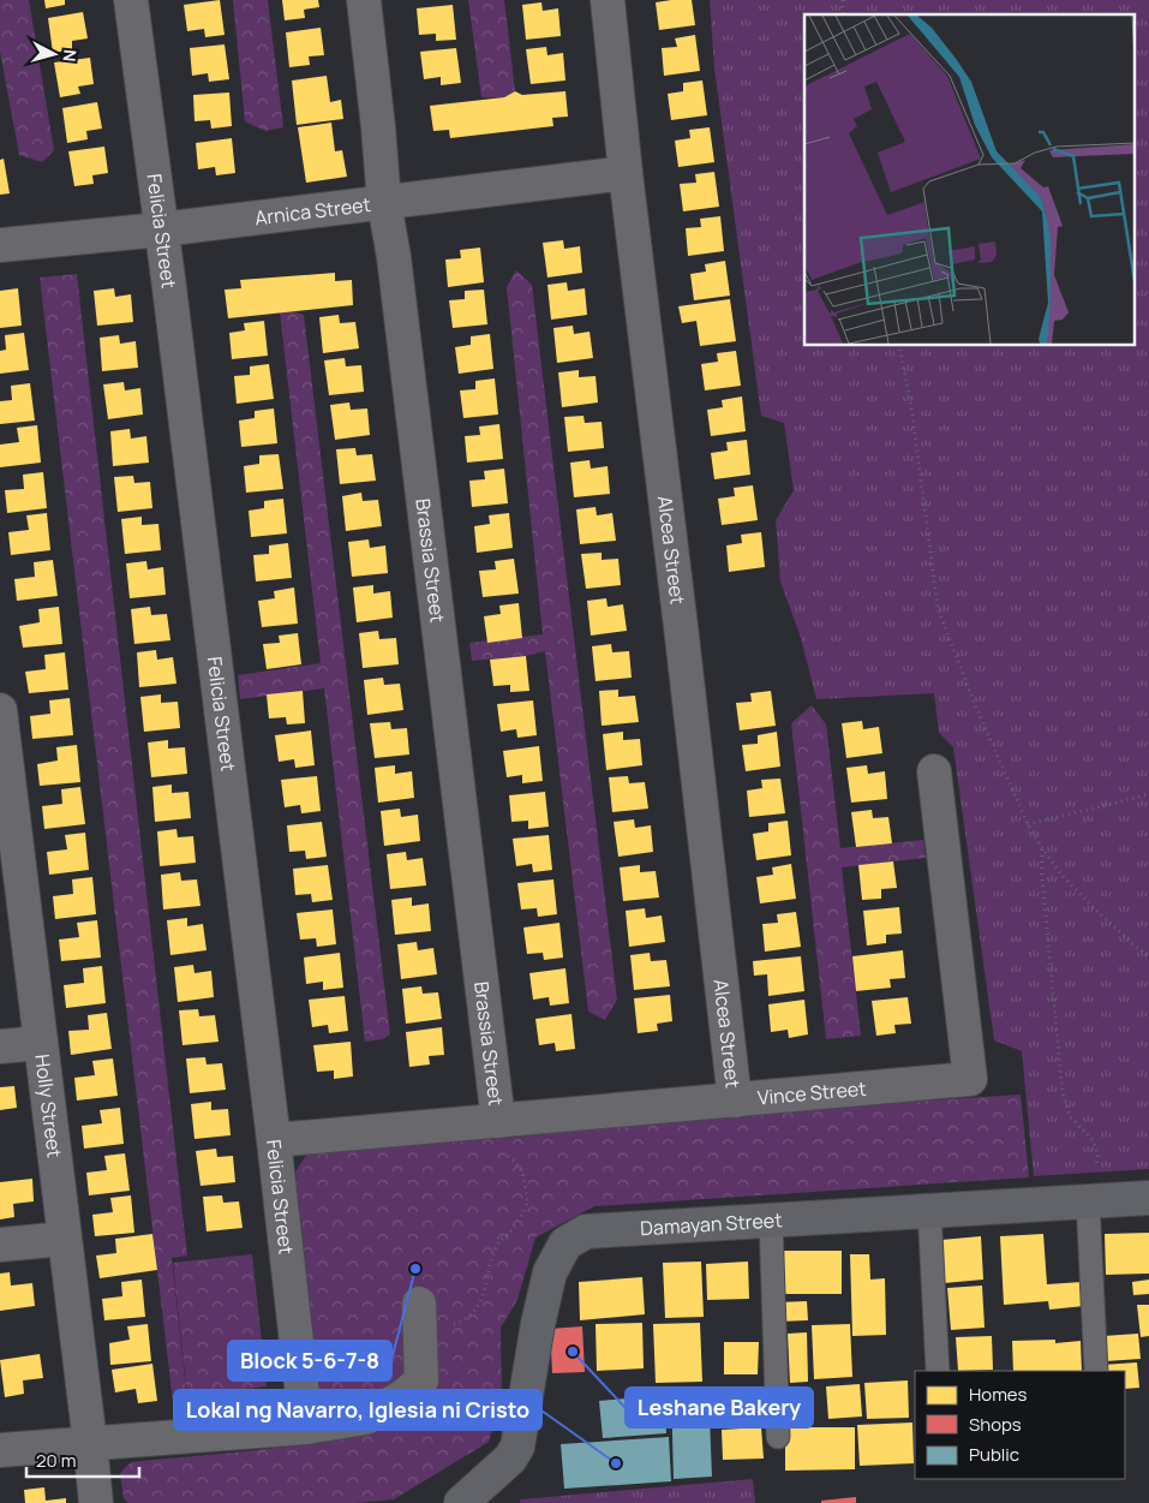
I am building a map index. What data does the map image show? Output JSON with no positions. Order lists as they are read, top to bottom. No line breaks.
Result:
{"streets":{"street":["Arnica Street","Felicia Street","Alcea Street","Brassia Street","Vince Street","Holly Street","Damayan Street"]},"crossings":[["Arnica Street","Felicia Street"],["Arnica Street","Alcea Street"],["Arnica Street","Brassia Street"],["Felicia Street","Vince Street"],["Alcea Street","Vince Street"],["Brassia Street","Vince Street"]],"places":["Block 5-6-7-8","Leshane Bakery","Lokal ng Navarro, Iglesia ni Cristo"],"legend":["Homes","Shops","Public"],"scale_bar":"20 m","north":"right"}
